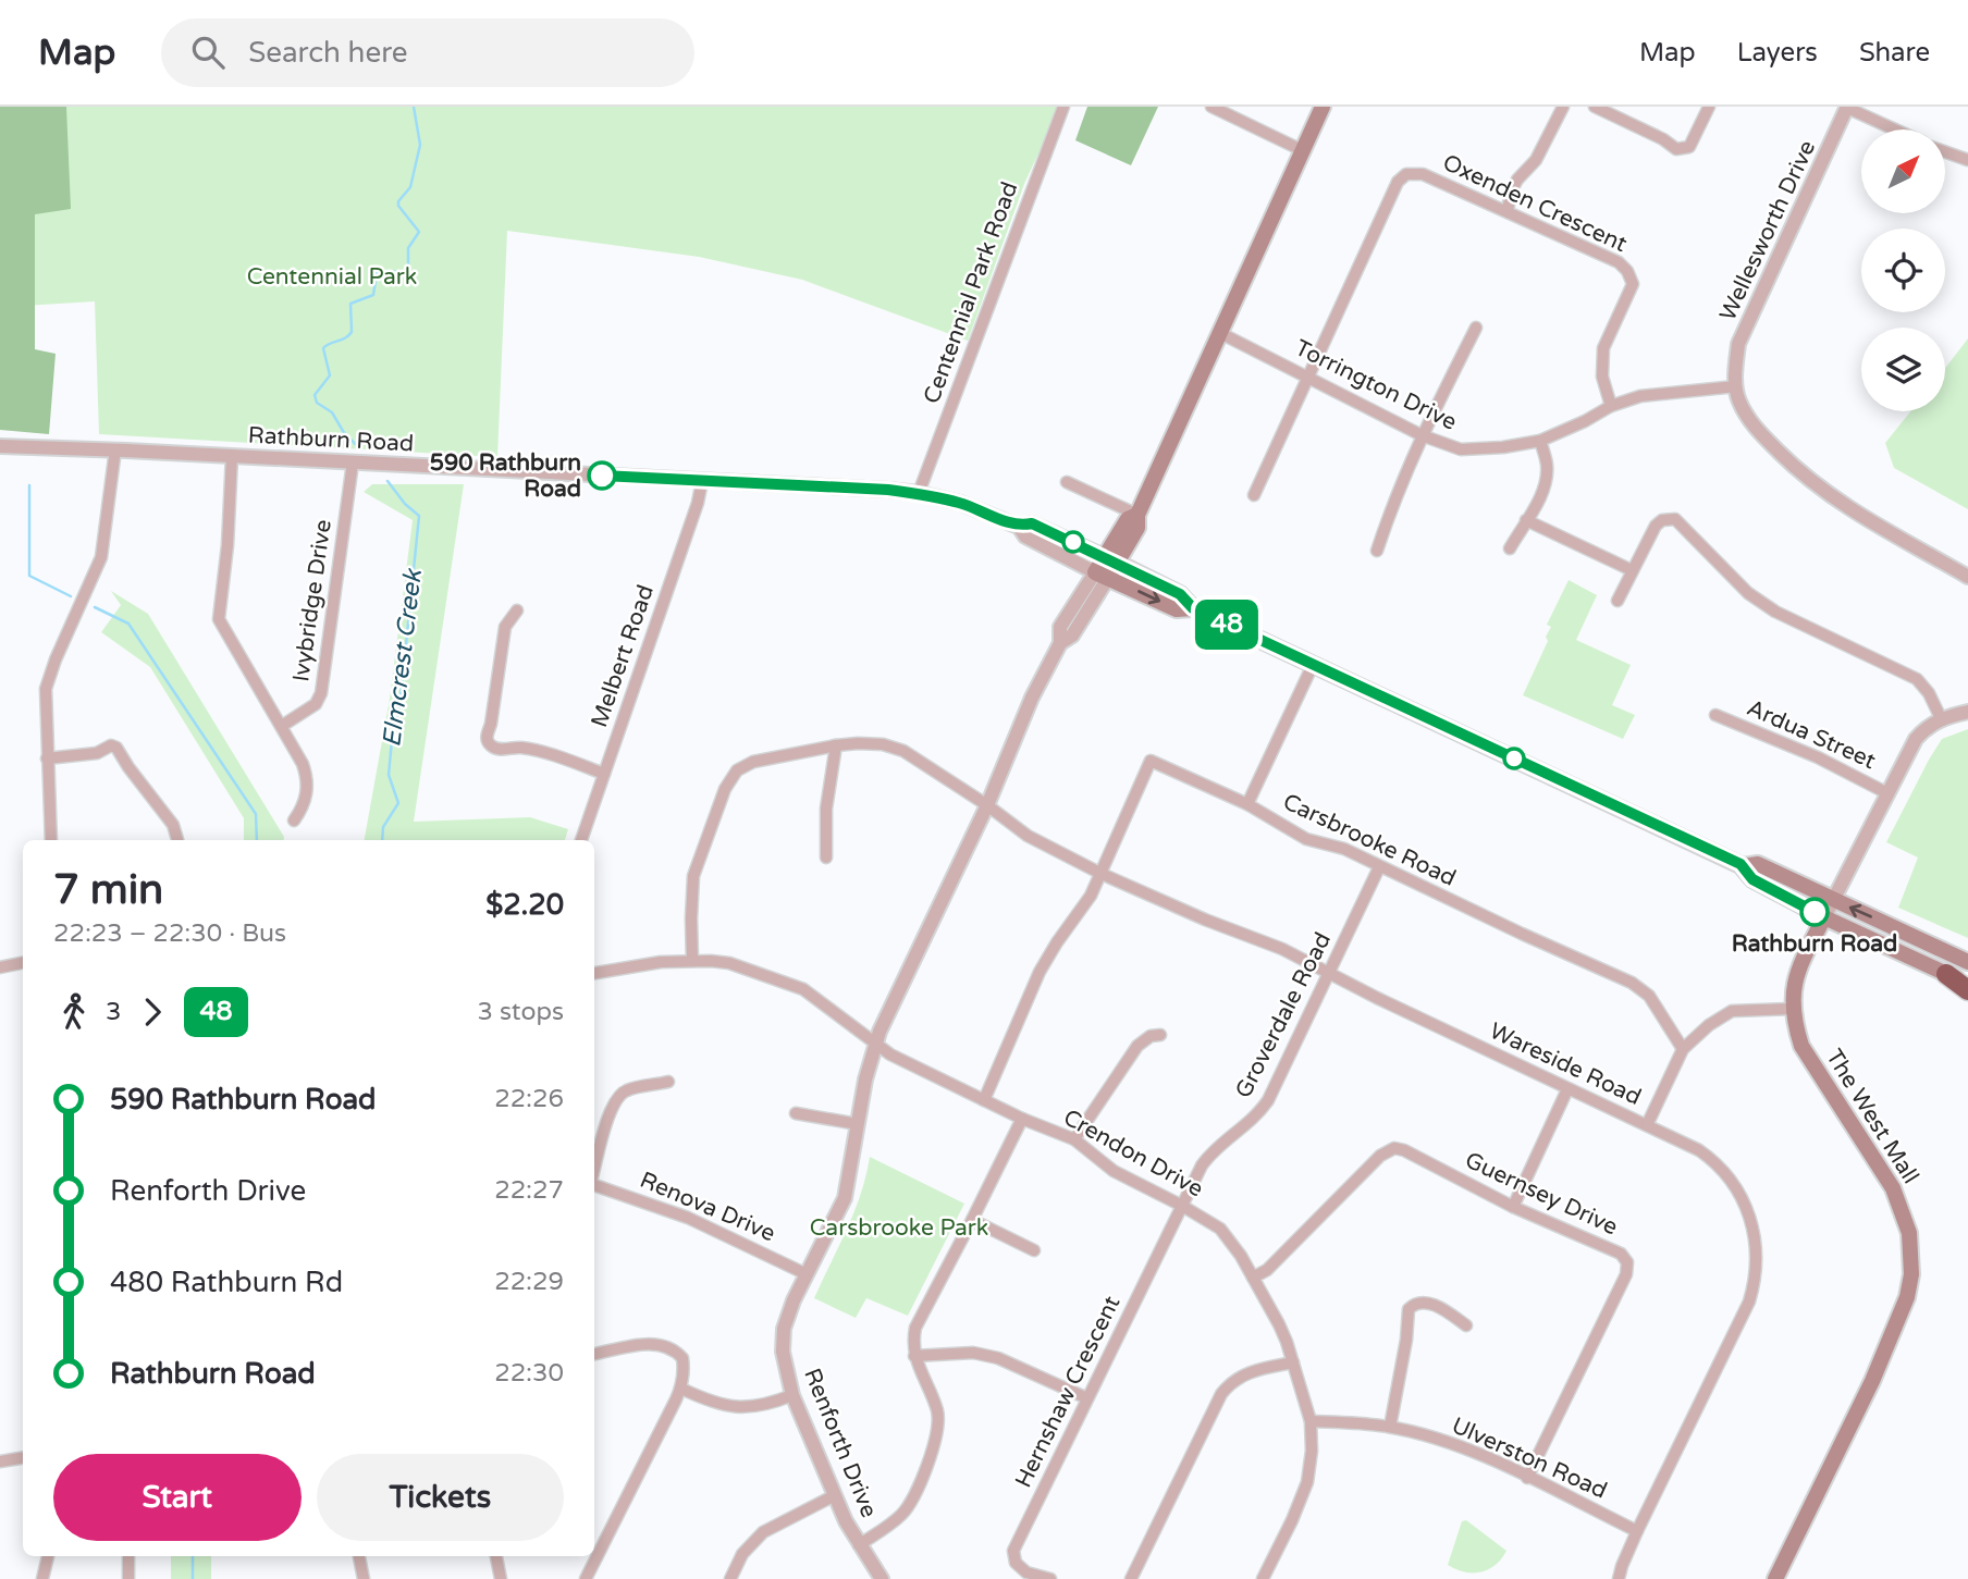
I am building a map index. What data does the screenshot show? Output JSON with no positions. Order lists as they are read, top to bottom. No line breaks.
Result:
{"streets":{"main road":["Rathburn Road","The West Mall","Renforth Drive"],"street":["Oxenden Crescent","Wellesworth Drive","Centennial Park Road","Torrington Drive","Ivybridge Drive","Melbert Road","Ardua Street","Carsbrooke Road","Groverdale Road","Wareside Road","Crendon Drive","Guernsey Drive","Renova Drive","Hernshaw Crescent","Ulverston Road"]},"crossings":[["Oxenden Crescent","Torrington Drive"],["Wellesworth Drive","Torrington Drive"],["Centennial Park Road","Rathburn Road"],["Torrington Drive","Renforth Drive"],["Rathburn Road","Ivybridge Drive"],["Rathburn Road","Melbert Road"],["Rathburn Road","The West Mall"],["Rathburn Road","Renforth Drive"],["Ardua Street","The West Mall"],["Carsbrooke Road","Groverdale Road"],["Carsbrooke Road","Wareside Road"],["Carsbrooke Road","Crendon Drive"],["Groverdale Road","Wareside Road"],["Groverdale Road","Crendon Drive"],["Groverdale Road","Hernshaw Crescent"],["Wareside Road","Crendon Drive"],["Wareside Road","Renforth Drive"],["Wareside Road","Ulverston Road"],["Crendon Drive","Guernsey Drive"],["Crendon Drive","Hernshaw Crescent"],["Crendon Drive","Renforth Drive"],["Crendon Drive","Ulverston Road"],["Guernsey Drive","Ulverston Road"],["Renova Drive","Renforth Drive"]],"water":["Elmcrest Creek"],"parks":["Centennial Park","Carsbrooke Park"],"places":["590 Rathburn Road","Rathburn Road"],"lines":["bus line 48"],"north":"top right","page":{"header":"Map","search":"Search here","nav":["Map","Layers","Share"],"on_map":"48","heading":["7 min","22:23 – 22:30 · Bus","$2.20"],"legs":["3","48","3 stops"],"list":[{"name":"590 Rathburn Road","value":"22:26"},{"name":"Renforth Drive","value":"22:27"},{"name":"480 Rathburn Rd","value":"22:29"},{"name":"Rathburn Road","value":"22:30"}],"buttons":["Start","Tickets"]}}
